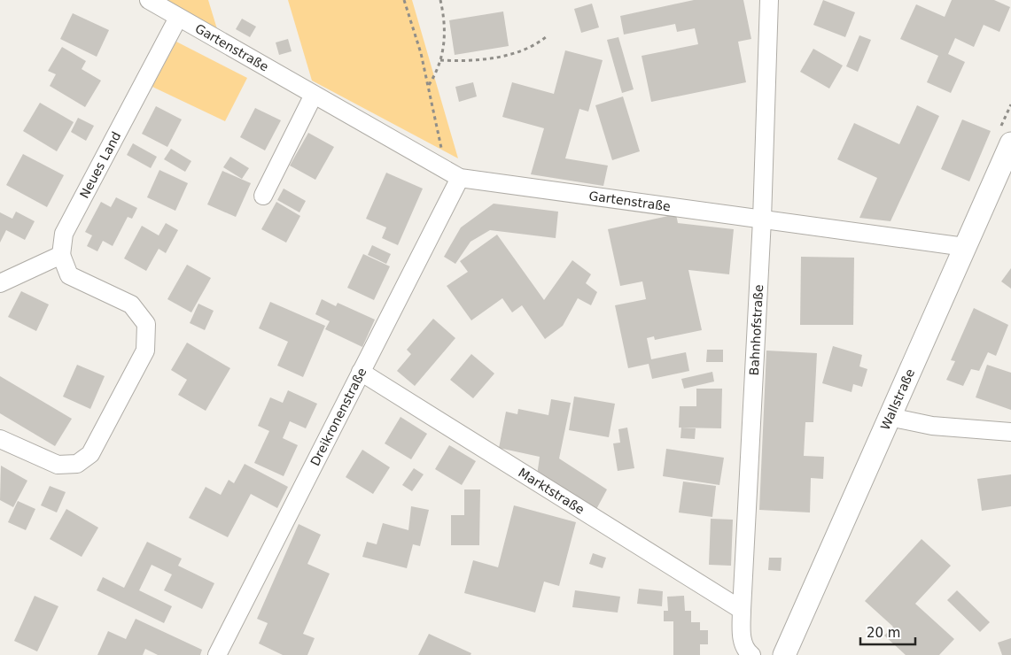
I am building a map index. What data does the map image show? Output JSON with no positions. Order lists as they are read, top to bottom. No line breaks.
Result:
{"streets":{"street":["Gartenstraße","Neues Land","Bahnhofstraße","Wallstraße","Dreikronenstraße","Marktstraße"]},"crossings":[["Gartenstraße","Neues Land"],["Gartenstraße","Bahnhofstraße"],["Gartenstraße","Wallstraße"],["Gartenstraße","Dreikronenstraße"],["Bahnhofstraße","Marktstraße"],["Dreikronenstraße","Marktstraße"]],"scale_bar":"20 m"}
